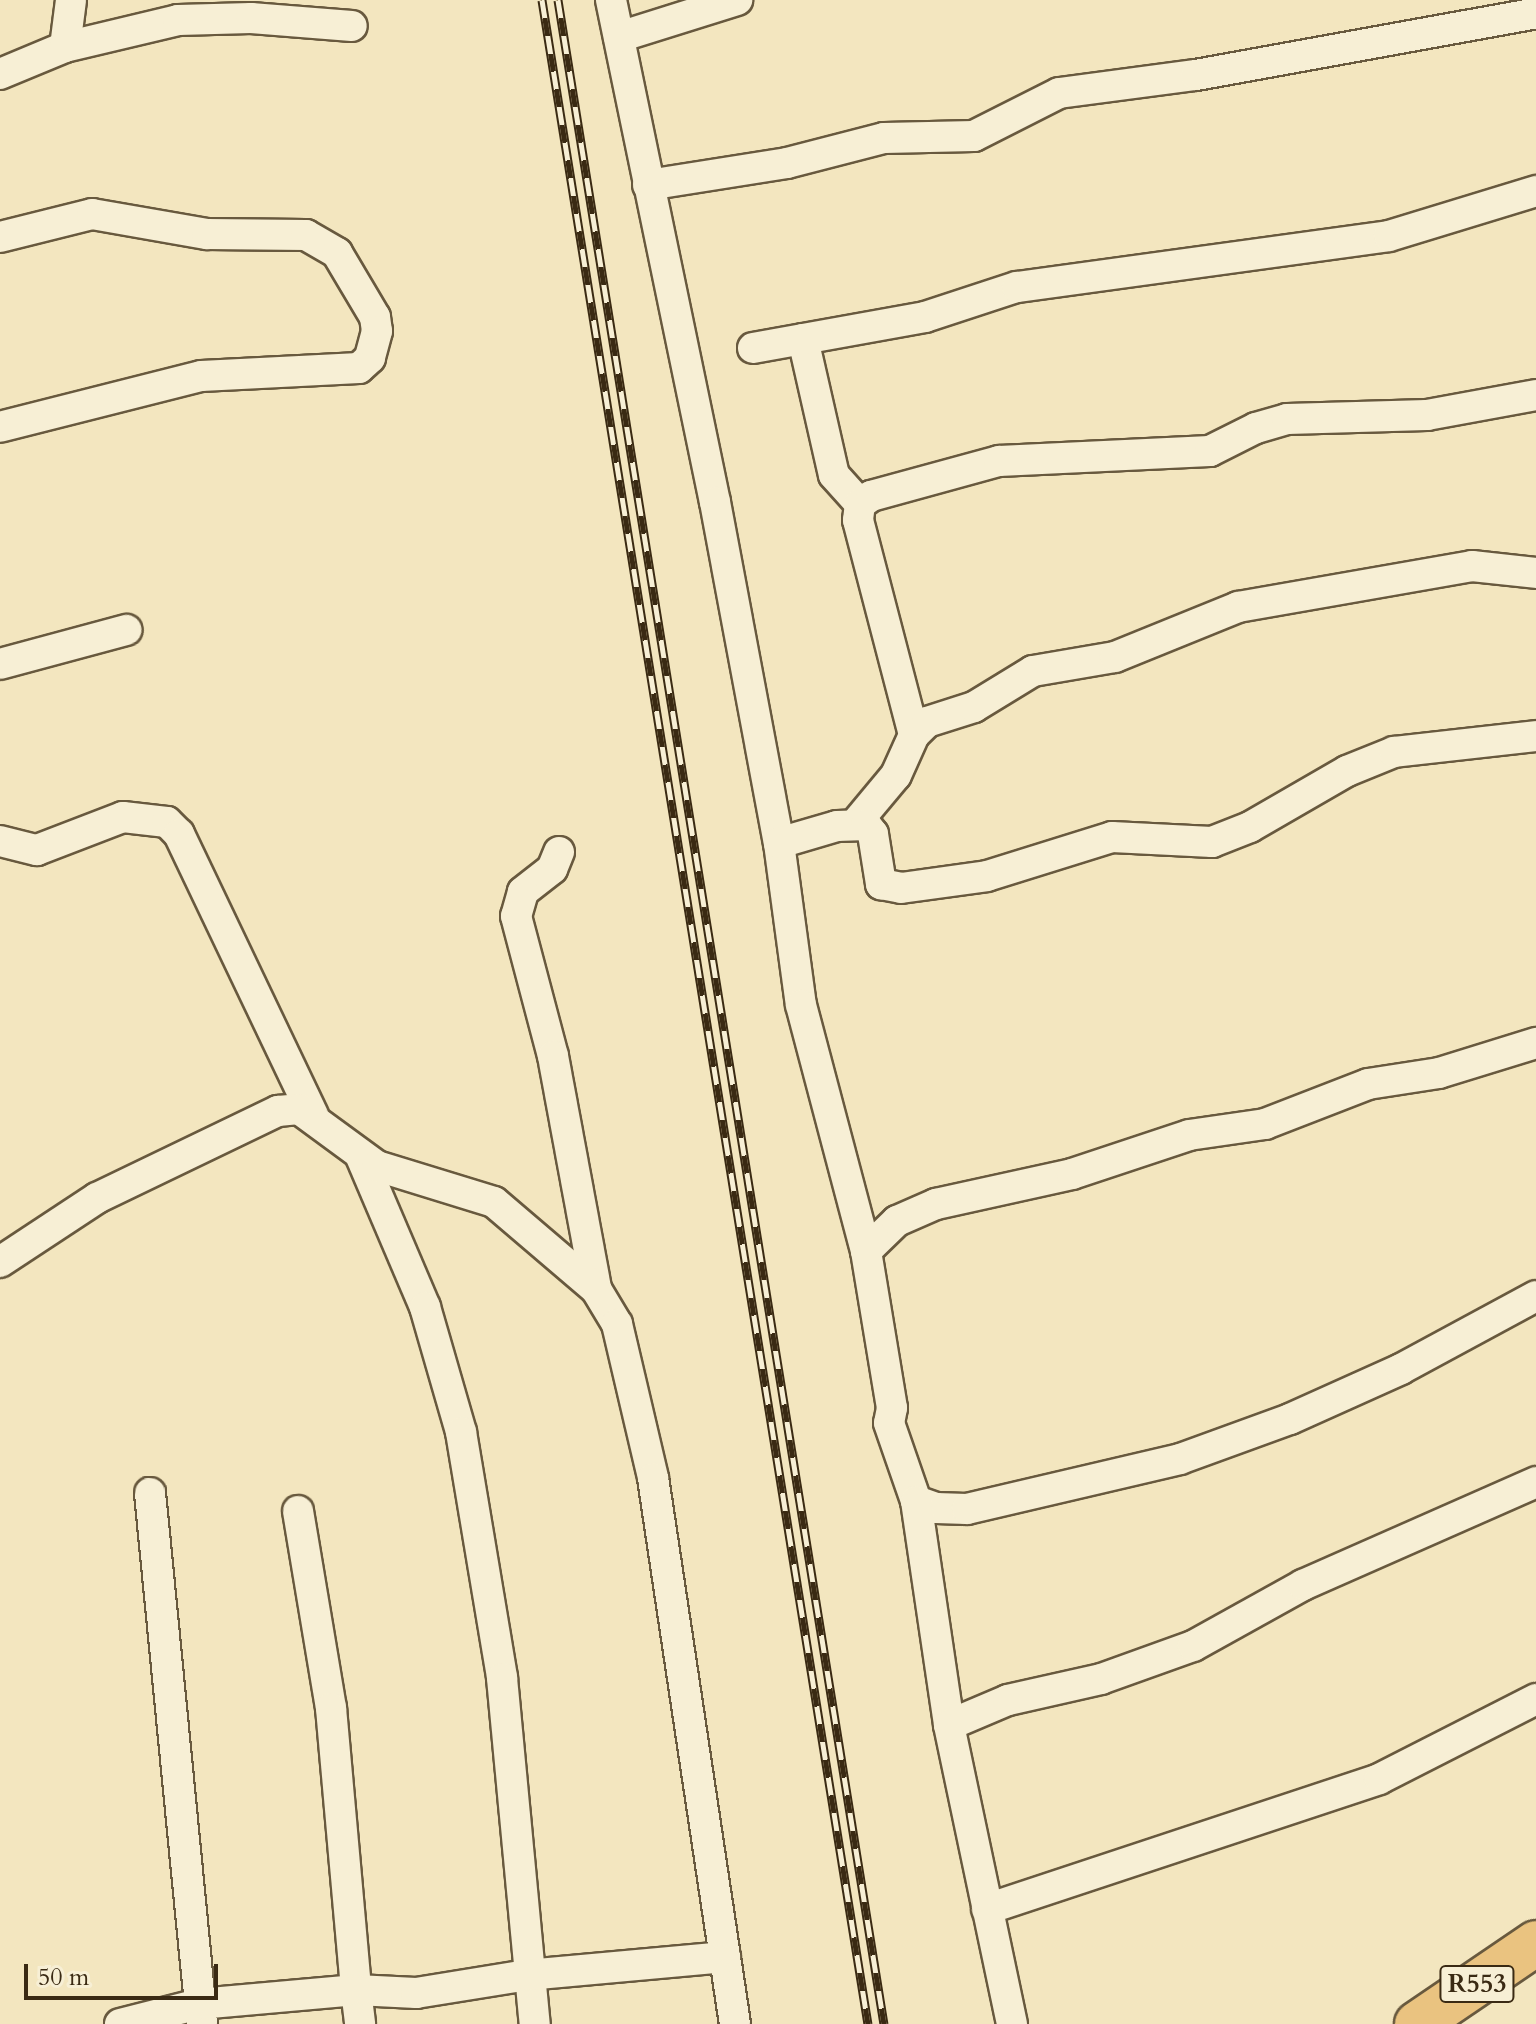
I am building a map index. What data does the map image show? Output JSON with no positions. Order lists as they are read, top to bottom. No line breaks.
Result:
{"streets":{"main road":["R553"]},"scale_bar":"50 m"}
